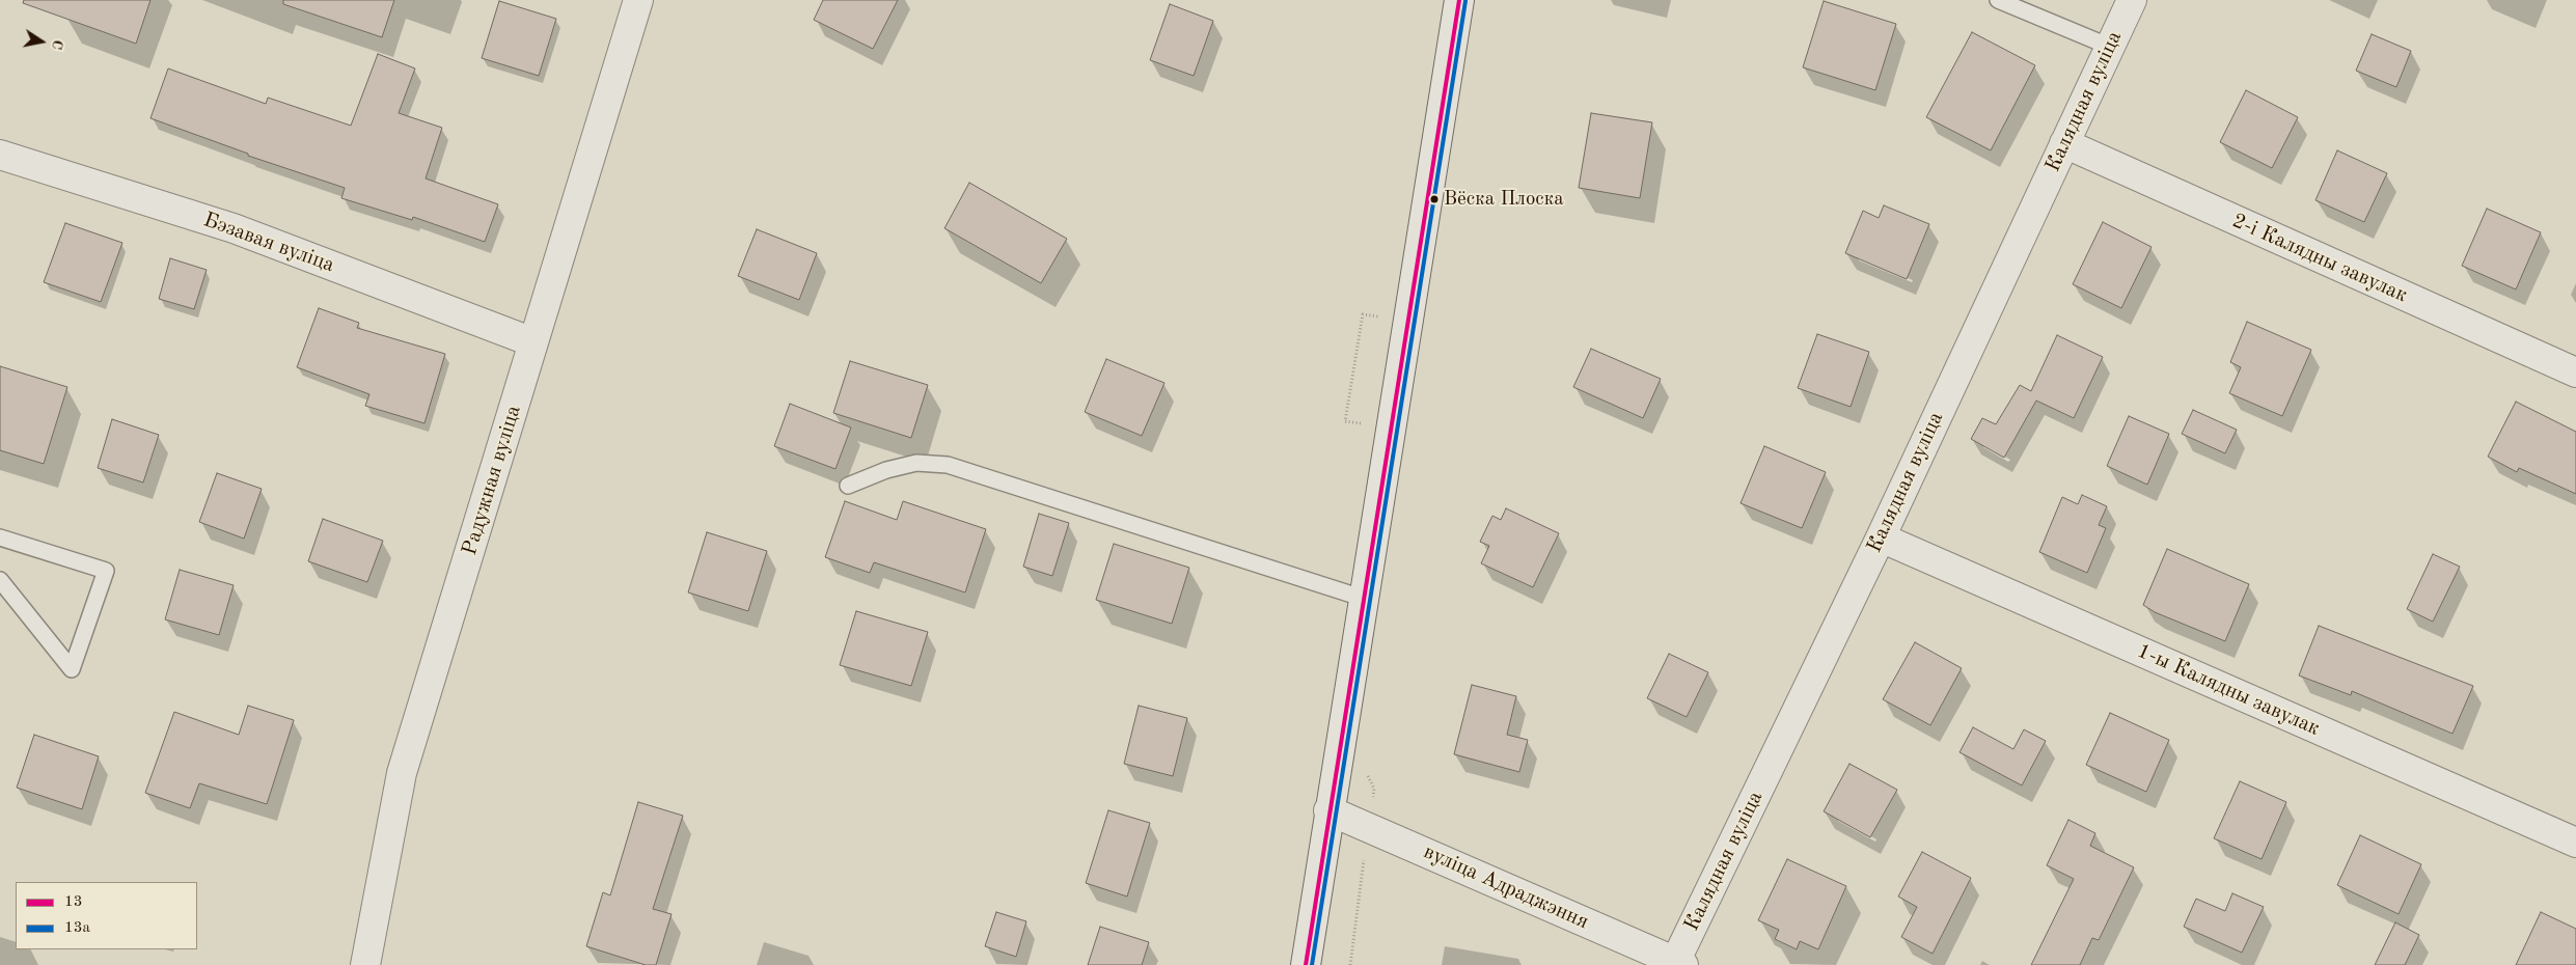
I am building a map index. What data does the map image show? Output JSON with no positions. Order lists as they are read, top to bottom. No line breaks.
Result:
{"streets":{"street":["Калядная вуліца","Бэзавая вуліца","2-і Калядны завулак","Радужная вуліца","1-ы Калядны завулак","вуліца Адраджэння"]},"crossings":[["Калядная вуліца","2-і Калядны завулак"],["Калядная вуліца","1-ы Калядны завулак"],["Калядная вуліца","вуліца Адраджэння"],["Бэзавая вуліца","Радужная вуліца"]],"places":["Вёска Плоска"],"lines":["transit line 13","transit line 13а"],"legend":["13","13а"],"north":"right"}
